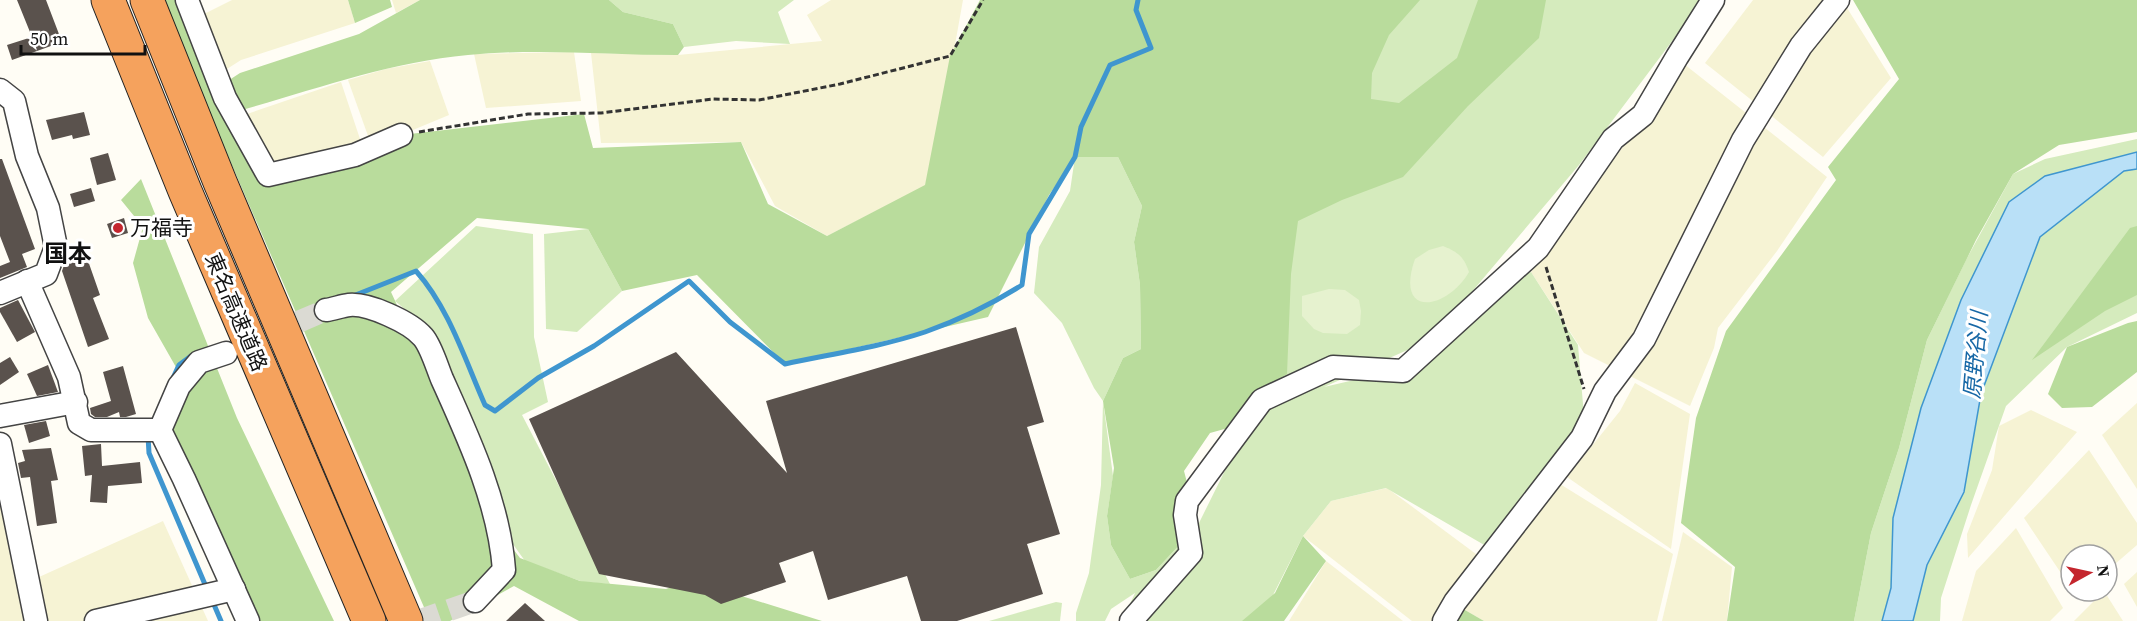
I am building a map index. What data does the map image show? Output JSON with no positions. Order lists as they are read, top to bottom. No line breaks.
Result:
{"streets":{"highway":["東名高速道路"]},"districts":["国本"],"water":["原野谷川"],"places":["万福寺"],"scale_bar":"50 m","north":"right"}
